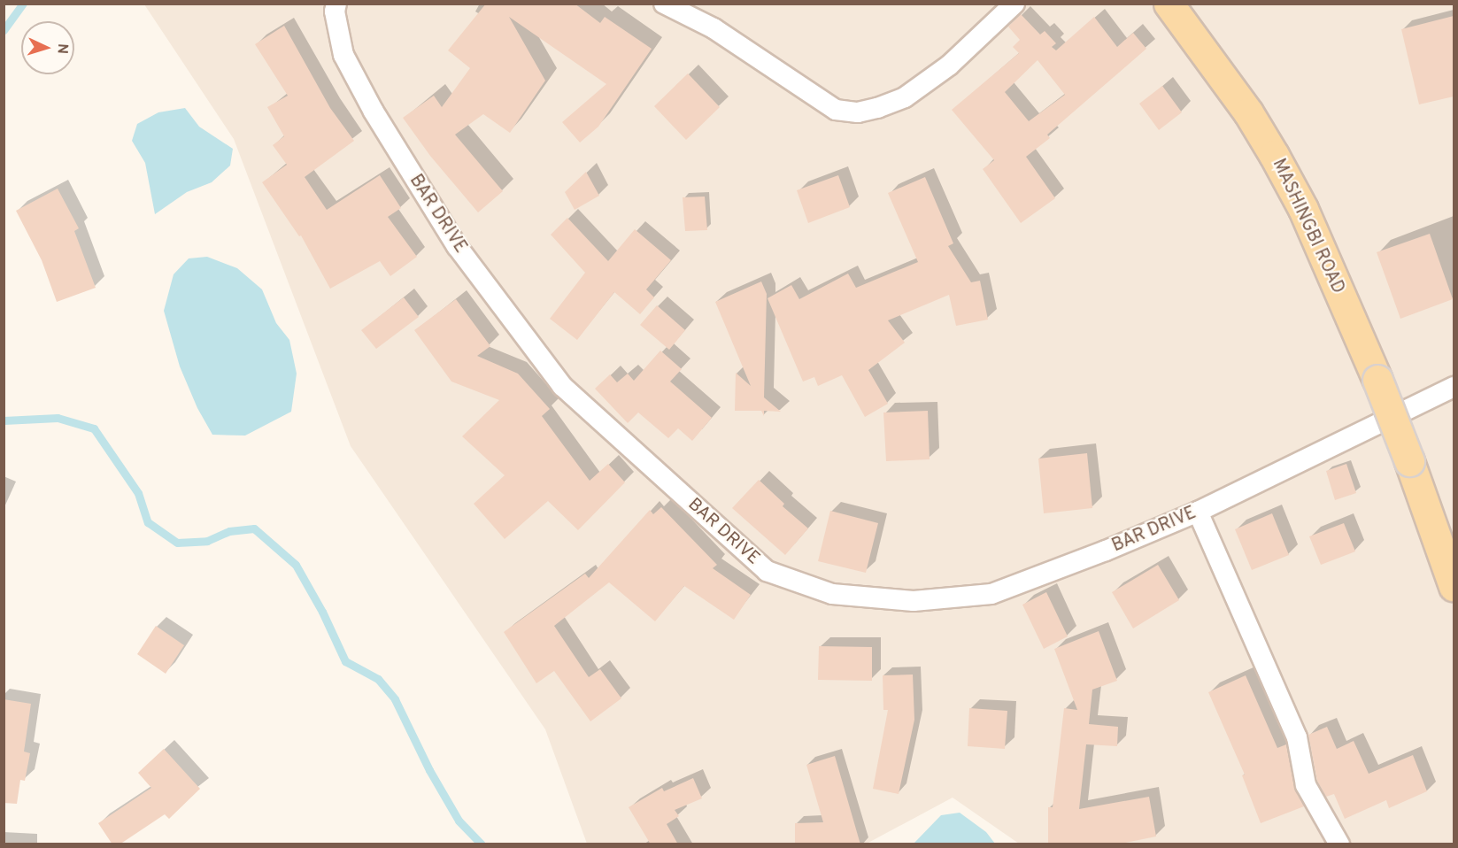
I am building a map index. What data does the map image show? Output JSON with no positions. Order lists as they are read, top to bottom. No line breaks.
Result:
{"streets":{"main road":["MASHINGBI ROAD"],"street":["BAR DRIVE"]},"north":"right"}
